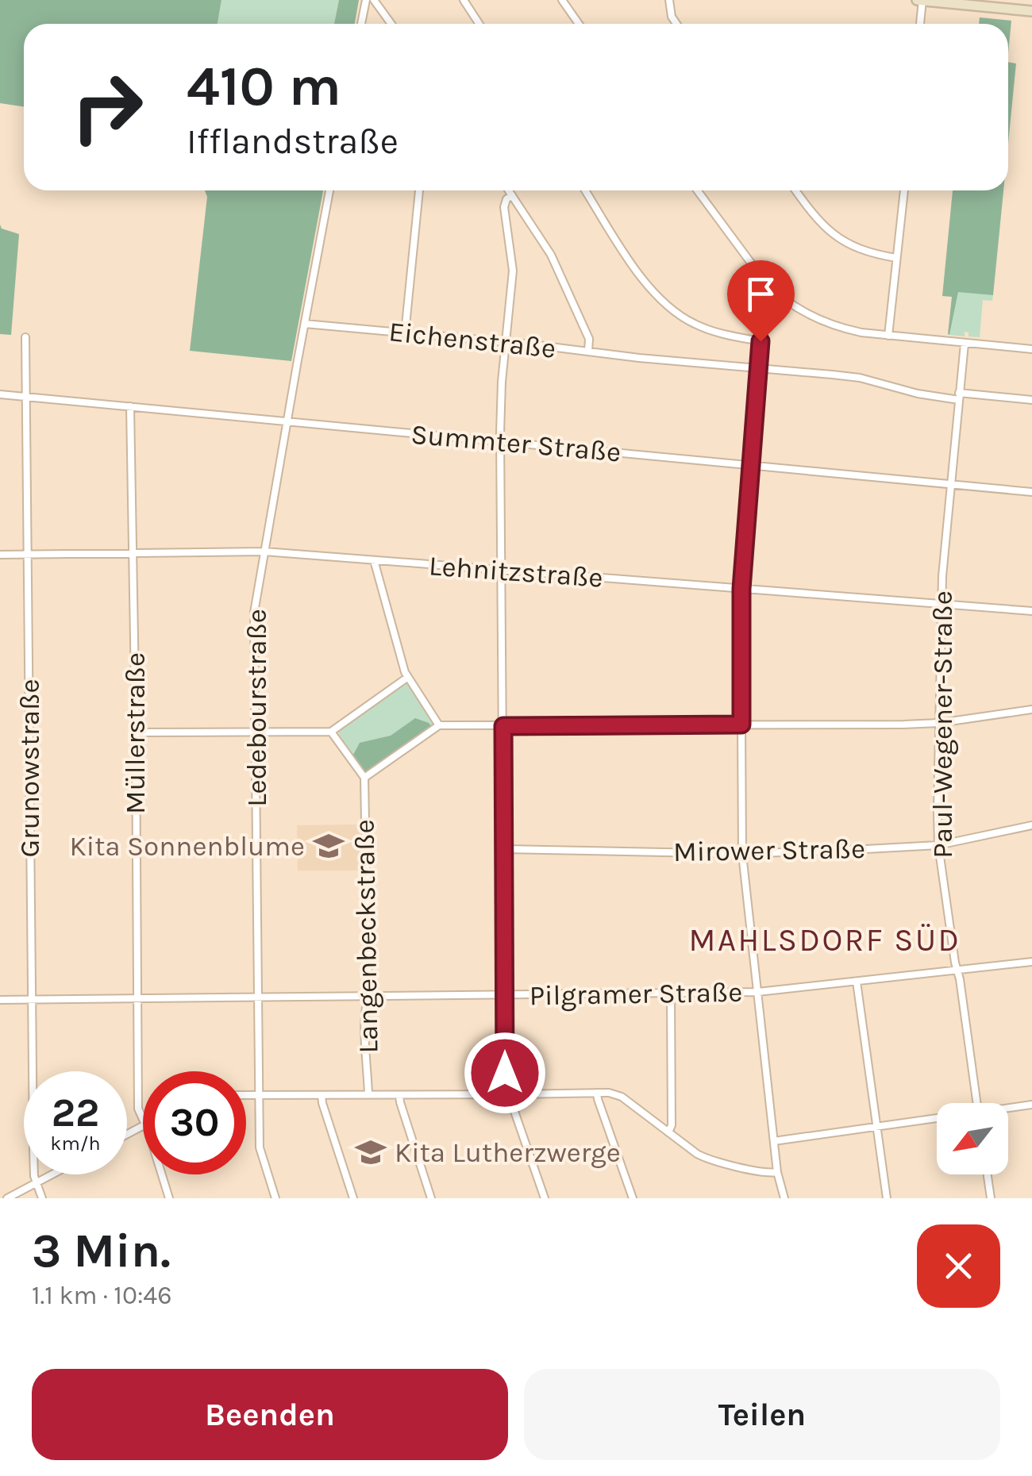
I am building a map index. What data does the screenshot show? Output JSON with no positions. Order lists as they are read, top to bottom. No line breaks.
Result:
{"streets":{"street":["Eichenstraße","Summter Straße","Lehnitzstraße","Ledebourstraße","Paul-Wegener-Straße","Müllerstraße","Grunowstraße","Mirower Straße","Langenbeckstraße","Pilgramer Straße"]},"crossings":[["Eichenstraße","Ledebourstraße"],["Eichenstraße","Paul-Wegener-Straße"],["Summter Straße","Ledebourstraße"],["Summter Straße","Paul-Wegener-Straße"],["Summter Straße","Müllerstraße"],["Summter Straße","Grunowstraße"],["Lehnitzstraße","Ledebourstraße"],["Lehnitzstraße","Paul-Wegener-Straße"],["Lehnitzstraße","Müllerstraße"],["Lehnitzstraße","Grunowstraße"],["Ledebourstraße","Pilgramer Straße"],["Paul-Wegener-Straße","Mirower Straße"],["Paul-Wegener-Straße","Pilgramer Straße"],["Müllerstraße","Pilgramer Straße"],["Grunowstraße","Pilgramer Straße"],["Langenbeckstraße","Pilgramer Straße"]],"districts":["MAHLSDORF SÜD"],"places":{"school or university":["Kita Sonnenblume","Kita Lutherzwerge"]},"north":"bottom left","page":{"turn":["410 m","Ifflandstraße"],"speed":"22 km/h","limit":"30","heading":["3 Min.","1.1 km · 10:46"],"buttons":["Beenden","Teilen"]}}
